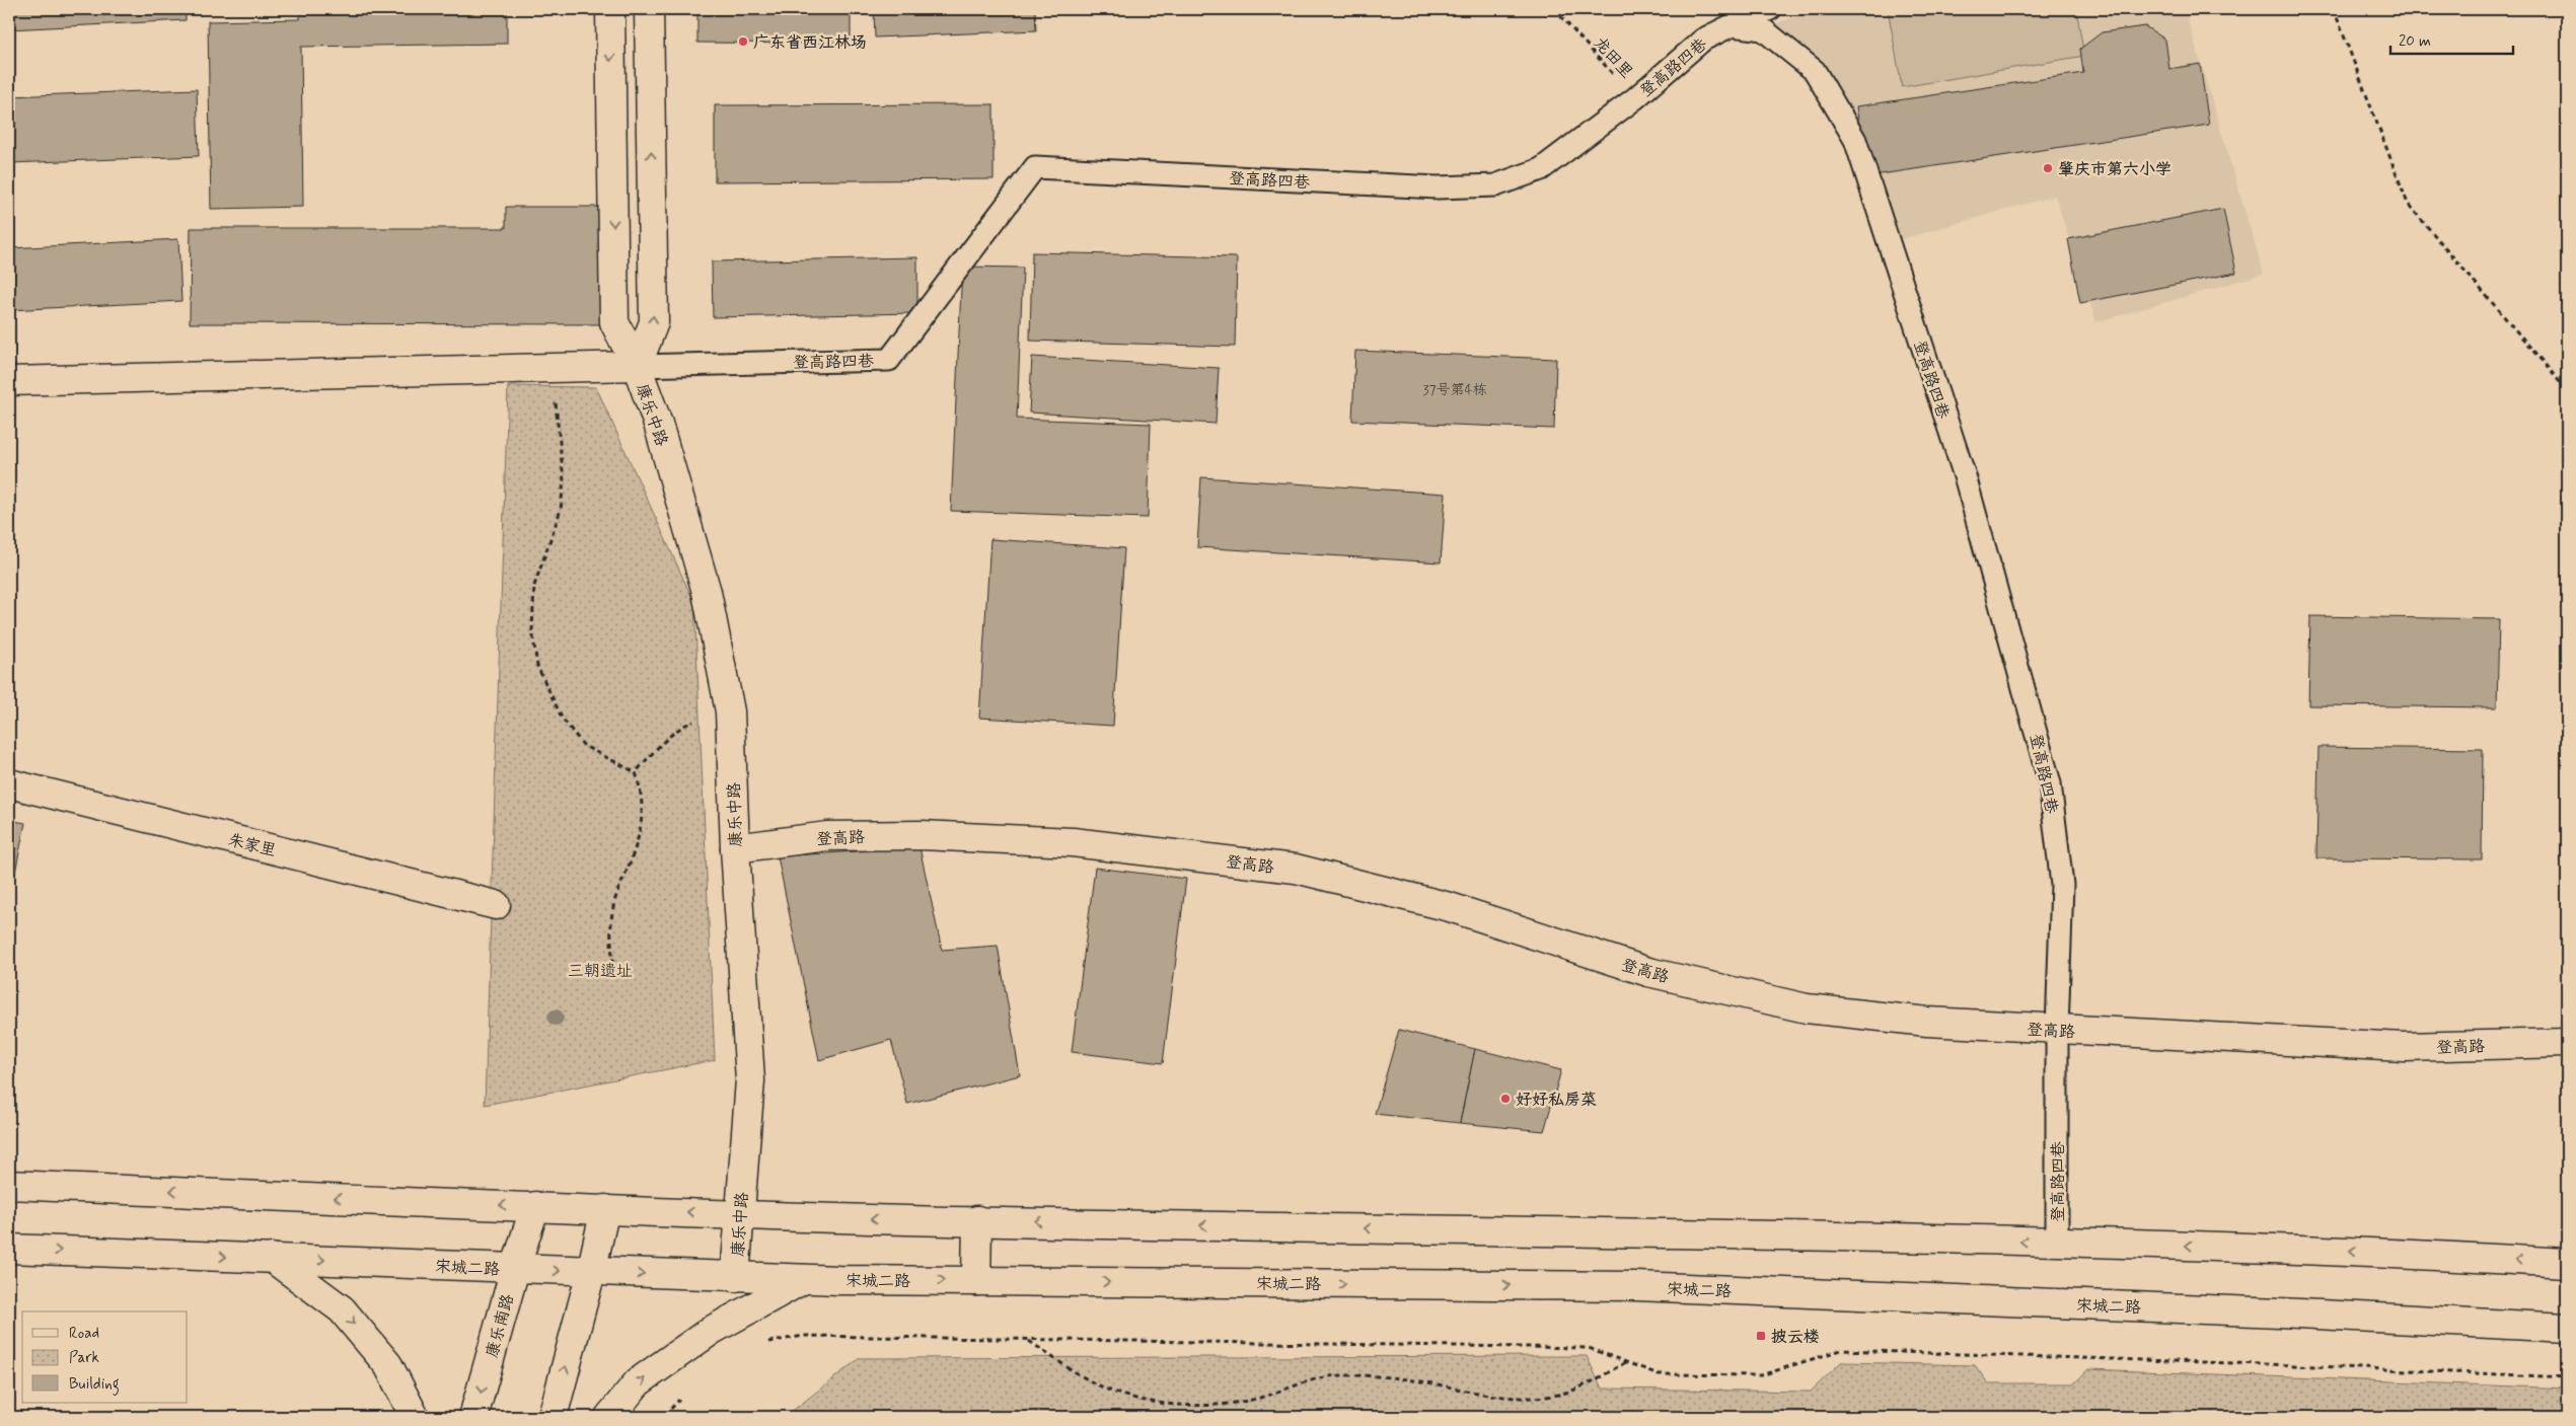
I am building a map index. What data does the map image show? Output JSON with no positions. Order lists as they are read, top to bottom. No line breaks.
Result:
{"streets":{"main road":["康乐中路","登高路","朱家里","宋城二路","康乐南路"],"lane":["登高路四巷"],"path":["龙田里"]},"crossings":[["龙田里","登高路四巷"],["登高路四巷","康乐中路"],["登高路四巷","登高路"],["康乐中路","登高路"],["康乐中路","宋城二路"],["宋城二路","康乐南路"]],"parks":["三朝遗址"],"places":{"other":["广东省西江林场","肇庆市第六小学","好好私房菜"],"transit":["披云楼"]},"house_numbers":["37号第4栋"],"legend":["Road","Park","Building"],"scale_bar":"20 m"}
